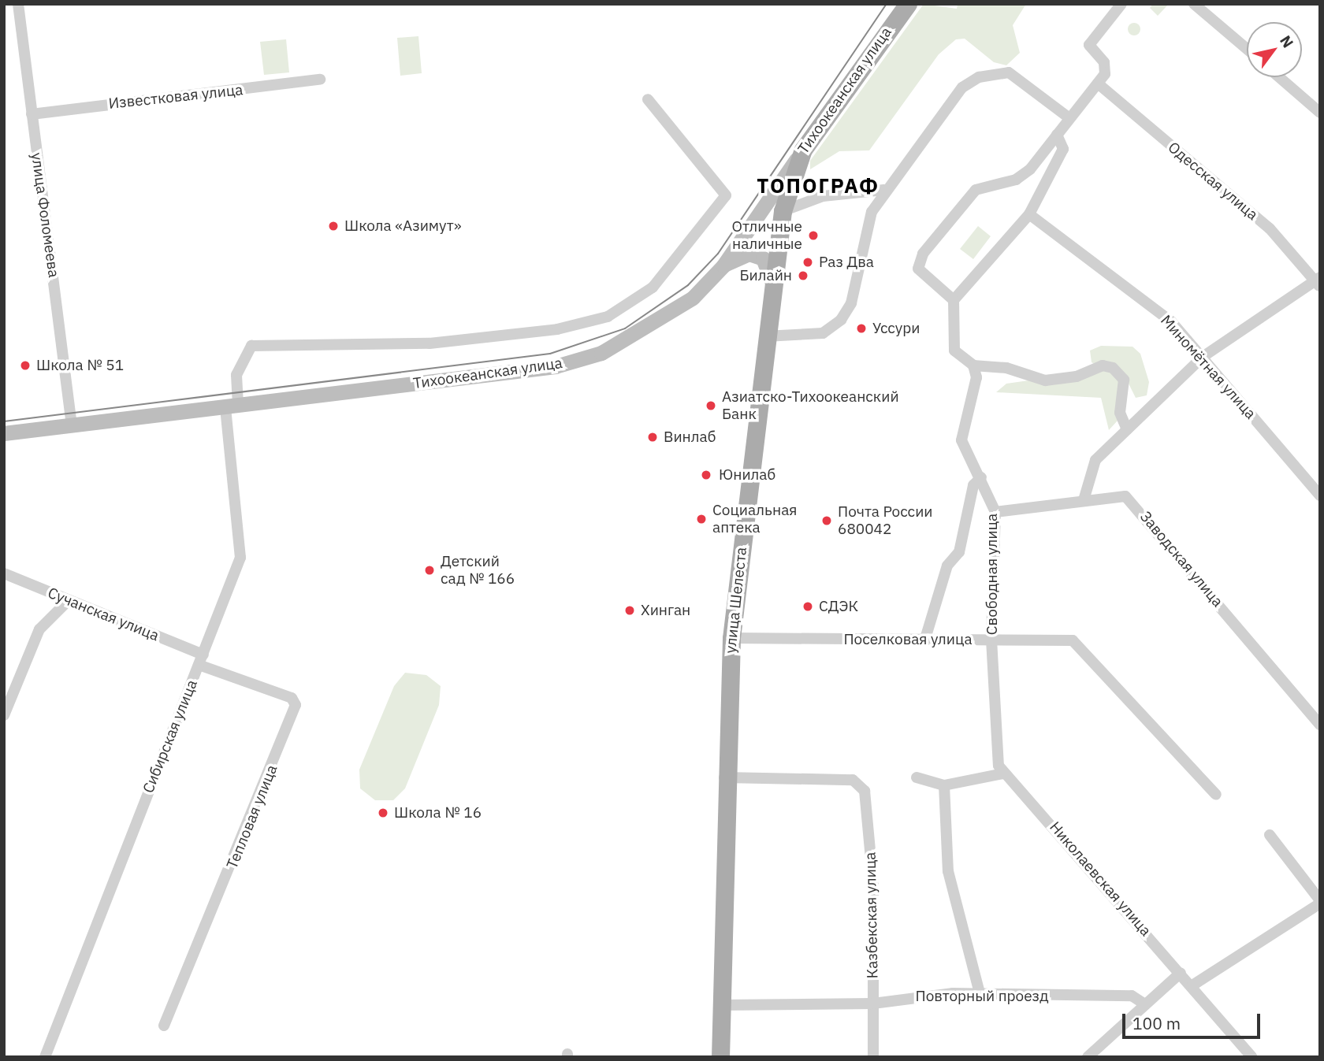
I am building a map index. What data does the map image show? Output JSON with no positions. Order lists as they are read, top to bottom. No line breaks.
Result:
{"streets":{"main road":["Тихоокеанская улица","улица Шелеста"],"street":["Известковая улица","Одесская улица","улица Фоломеева","Миномётная улица","Заводская улица","Свободная улица","Сучанская улица","Поселковая улица","Сибирская улица","Тепловая улица","Николаевская улица","Казбекская улица","Повторный проезд"]},"crossings":[["Тихоокеанская улица","улица Фоломеева"],["Тихоокеанская улица","улица Шелеста"],["Тихоокеанская улица","Сибирская улица"],["Известковая улица","улица Фоломеева"],["Заводская улица","Свободная улица"],["Свободная улица","Поселковая улица"],["Свободная улица","Николаевская улица"],["улица Шелеста","Поселковая улица"],["улица Шелеста","Казбекская улица"],["улица Шелеста","Повторный проезд"],["Сучанская улица","Сибирская улица"],["Сучанская улица","Тепловая улица"],["Сибирская улица","Тепловая улица"],["Казбекская улица","Повторный проезд"]],"districts":["ТОПОГРАФ"],"places":["Школа «Азимут»","Отличные наличные","Раз Два","Билайн","Уссури","Школа № 51","Азиатско-Тихоокеанский Банк","Винлаб","Юнилаб","Социальная аптека","Почта России 680042","Детский сад № 166","СДЭК","Хинган","Школа № 16"],"scale_bar":"100 m","north":"top right"}
